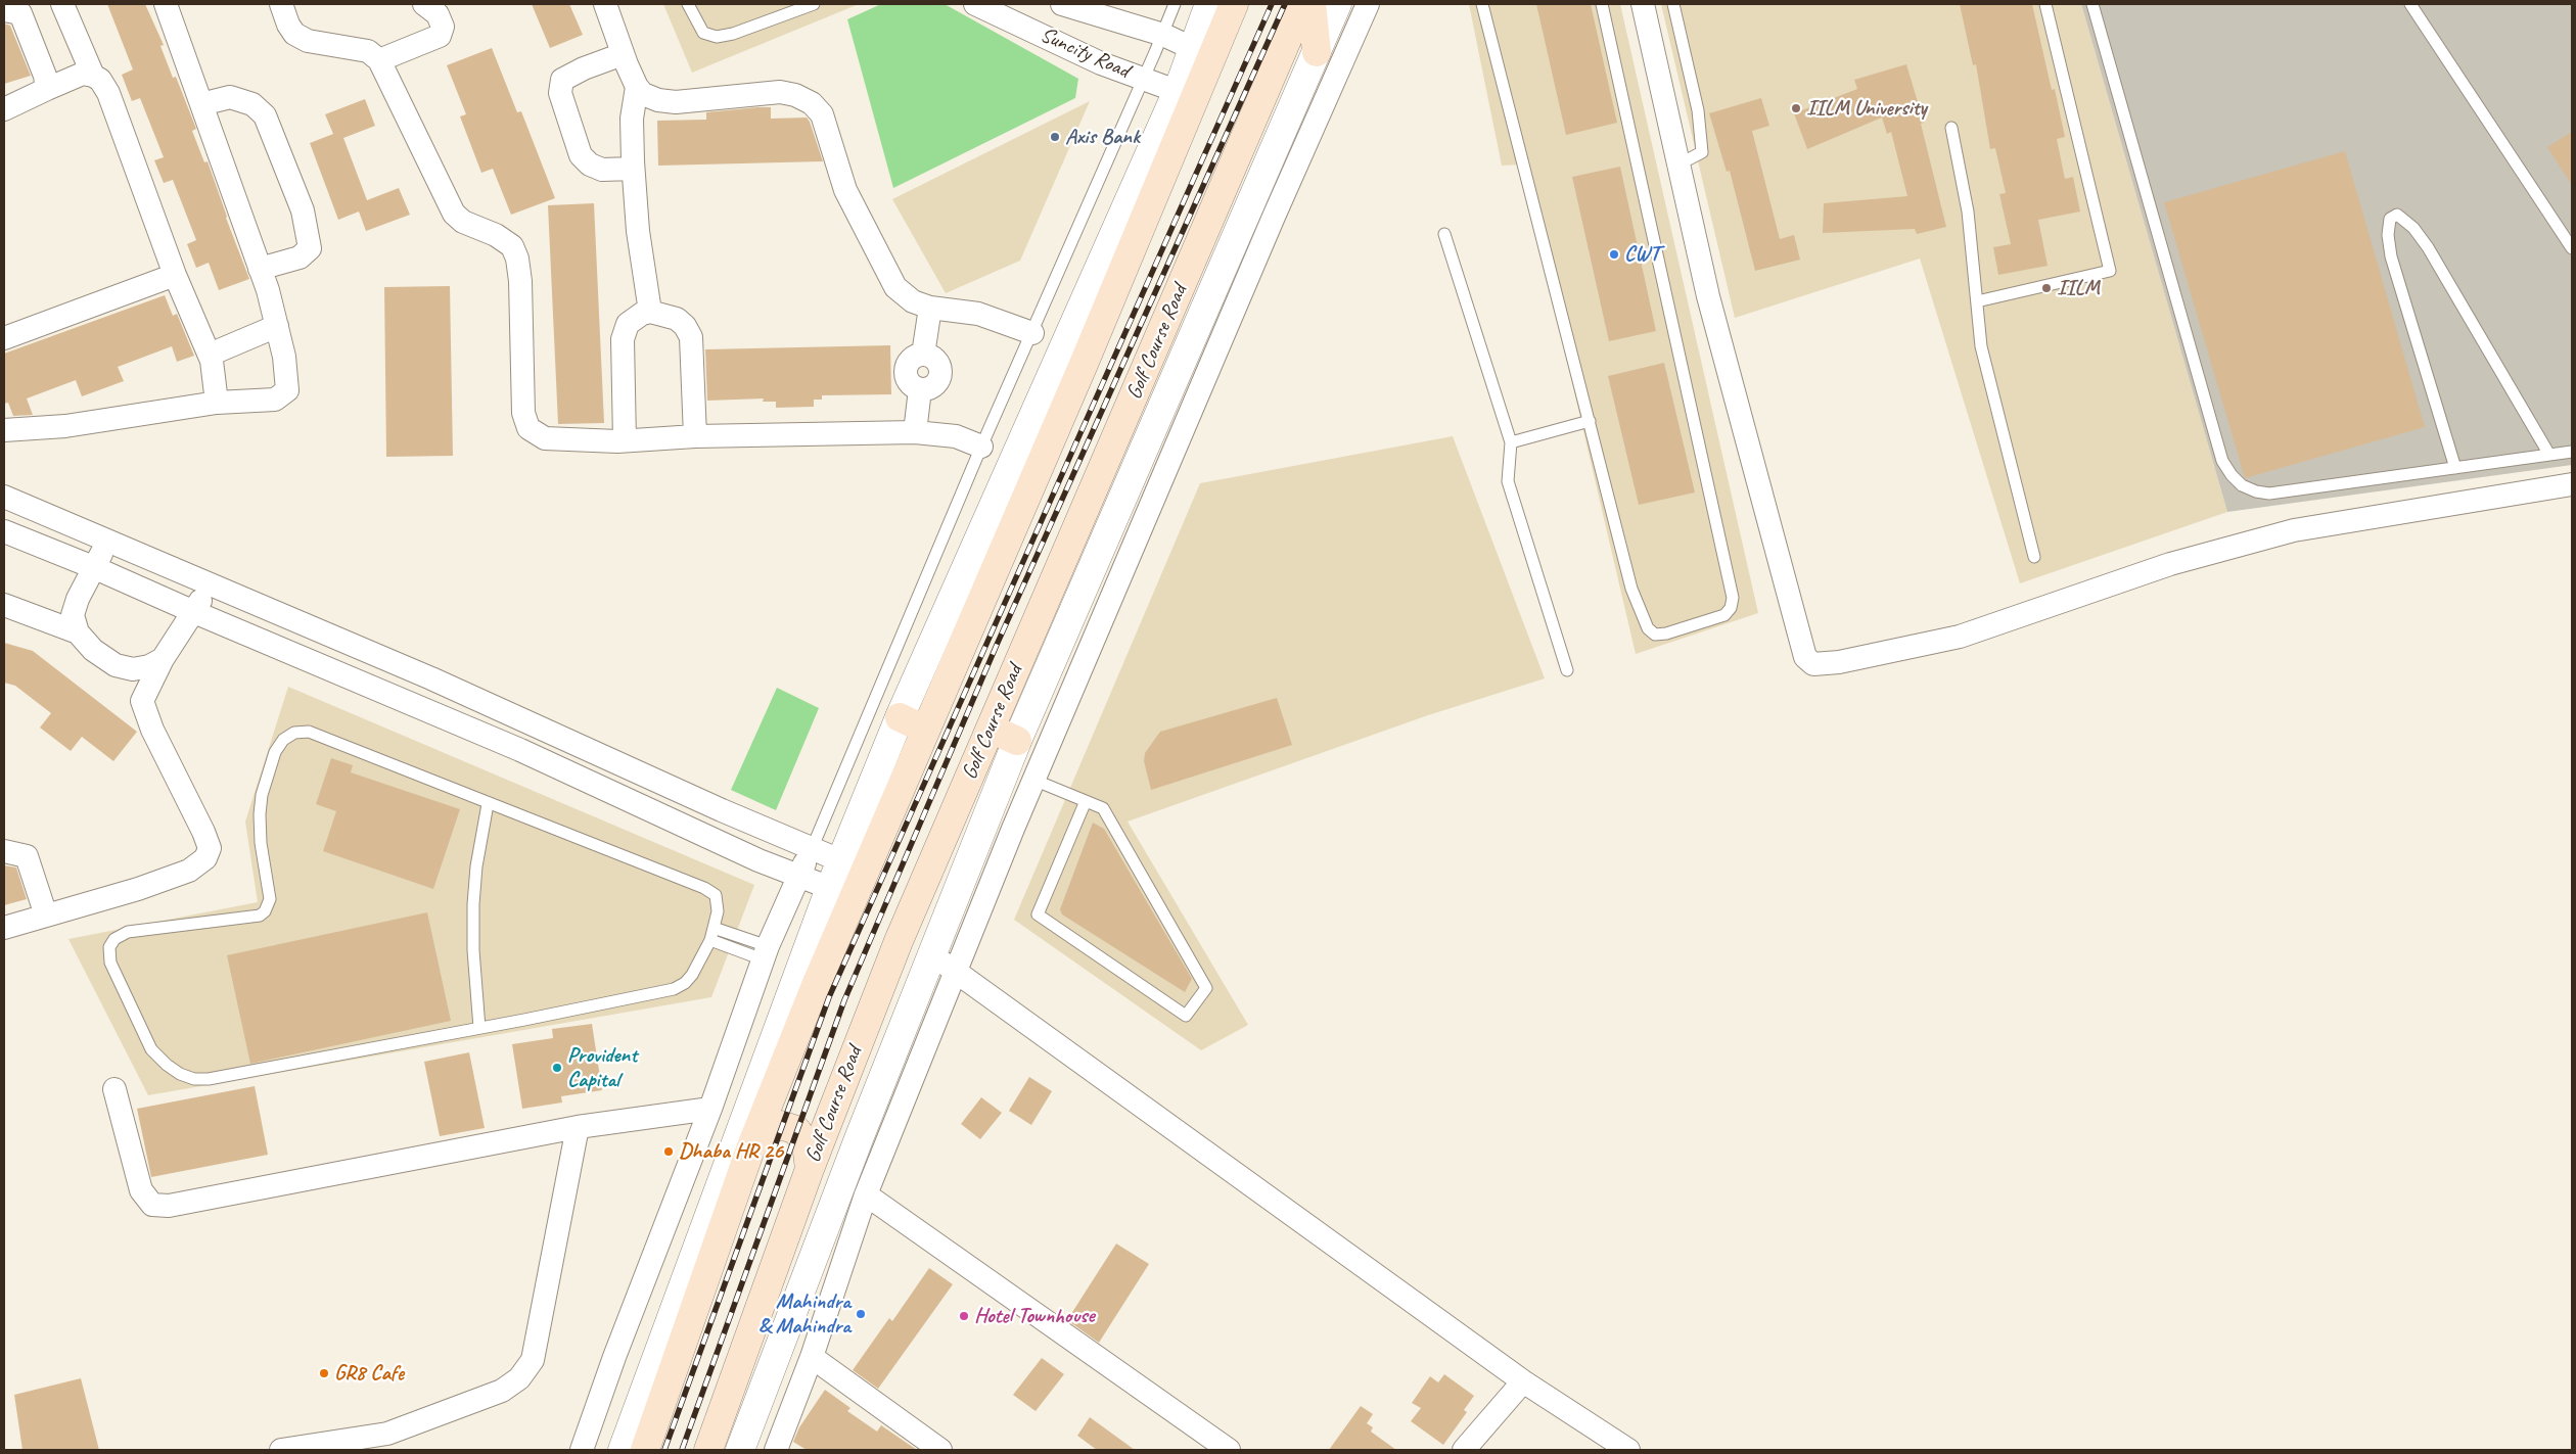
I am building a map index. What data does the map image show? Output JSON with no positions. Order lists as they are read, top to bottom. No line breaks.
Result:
{"streets":{"main road":["Golf Course Road"],"street":["Suncity Road"]},"places":["IILM University","Axis Bank","CWT","IILM","Provident Capital","Dhaba HR 26","Mahindra & Mahindra","Hotel Townhouse","GR8 Cafe"]}
